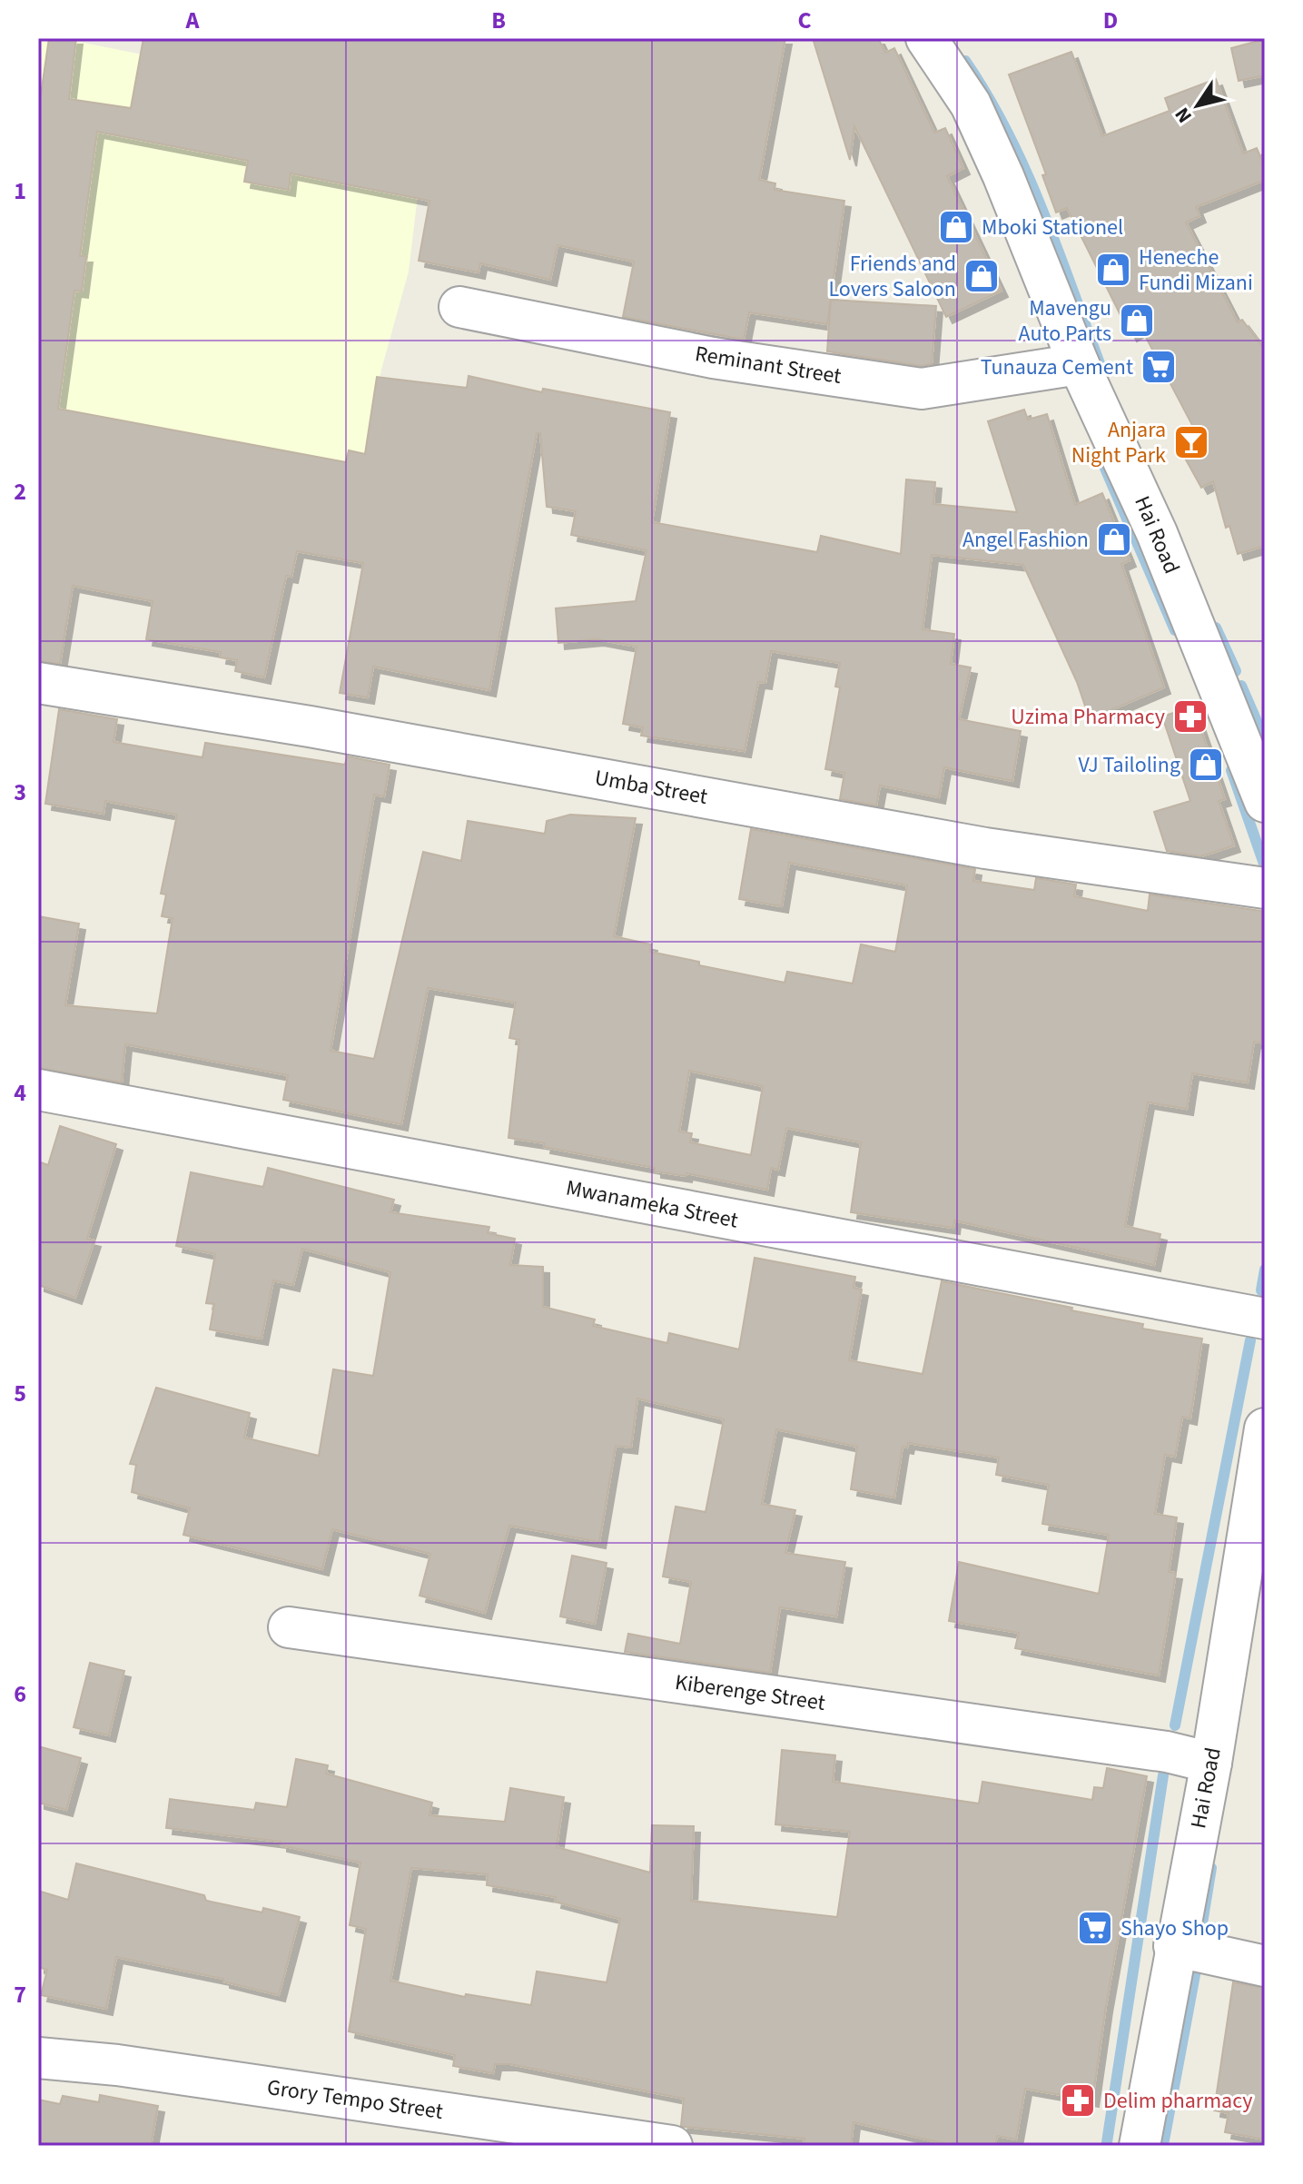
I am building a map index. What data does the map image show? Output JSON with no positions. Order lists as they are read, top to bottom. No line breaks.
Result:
{"streets":{"street":["Reminant Street","Hai Road","Umba Street","Mwanameka Street","Kiberenge Street","Grory Tempo Street"]},"crossings":[["Reminant Street","Hai Road"],["Hai Road","Kiberenge Street"]],"places":{"shop":["Mboki Stationel","Heneche Fundi Mizani","Friends and Lovers Saloon","Mavengu Auto Parts","Angel Fashion","VJ Tailoling"],"supermarket":["Tunauza Cement","Shayo Shop"],"bar":["Anjara Night Park"],"pharmacy":["Uzima Pharmacy","Delim pharmacy"]},"north":"bottom left","grid":{"columns":["A","B","C","D"],"rows":["1","2","3","4","5","6","7"]}}
